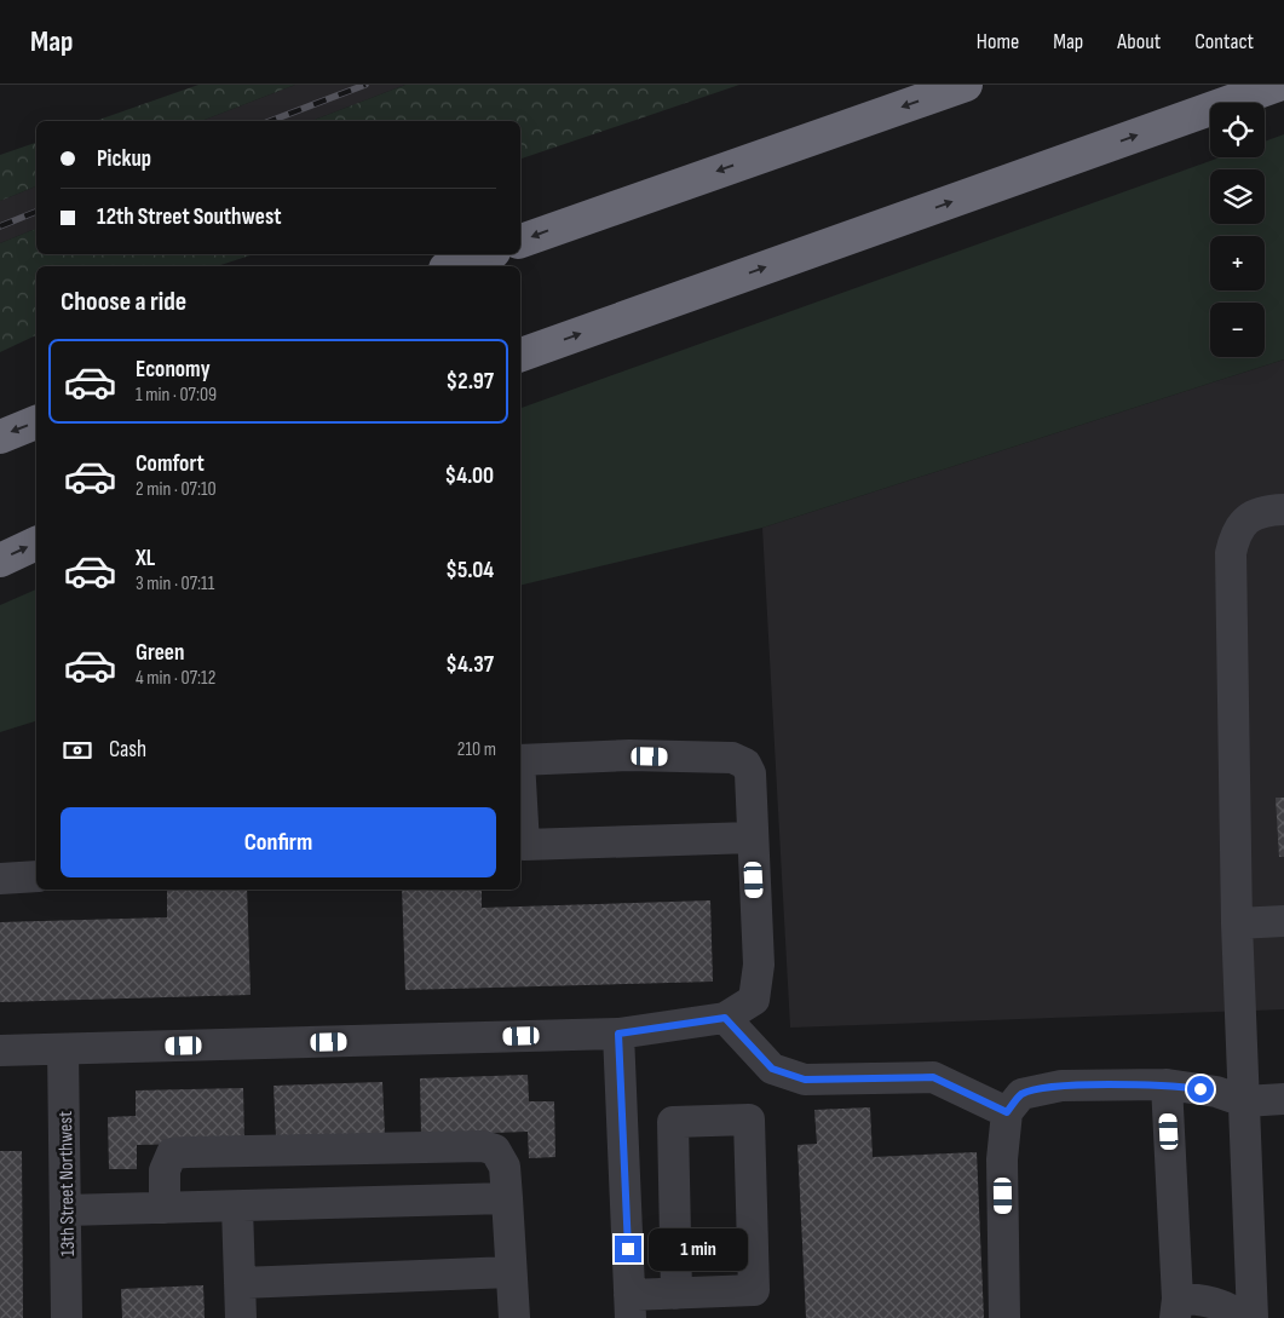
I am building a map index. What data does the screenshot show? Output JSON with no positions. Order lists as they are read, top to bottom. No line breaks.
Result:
{"streets":{"street":["13th Street Northwest"]},"page":{"header":"Map","nav":["Home","Map","About","Contact"],"map_buttons":["+","−"],"banner":["Pickup","12th Street Southwest"],"heading":"Choose a ride","list":[{"name":"Economy","note":"1 min · 07:09","value":"$2.97"},{"name":"Comfort","note":"2 min · 07:10","value":"$4.00"},{"name":"XL","note":"3 min · 07:11","value":"$5.04"},{"name":"Green","note":"4 min · 07:12","value":"$4.37"}],"pay":["Cash","210 m"],"buttons":"Confirm","bubble":"1 min"}}
